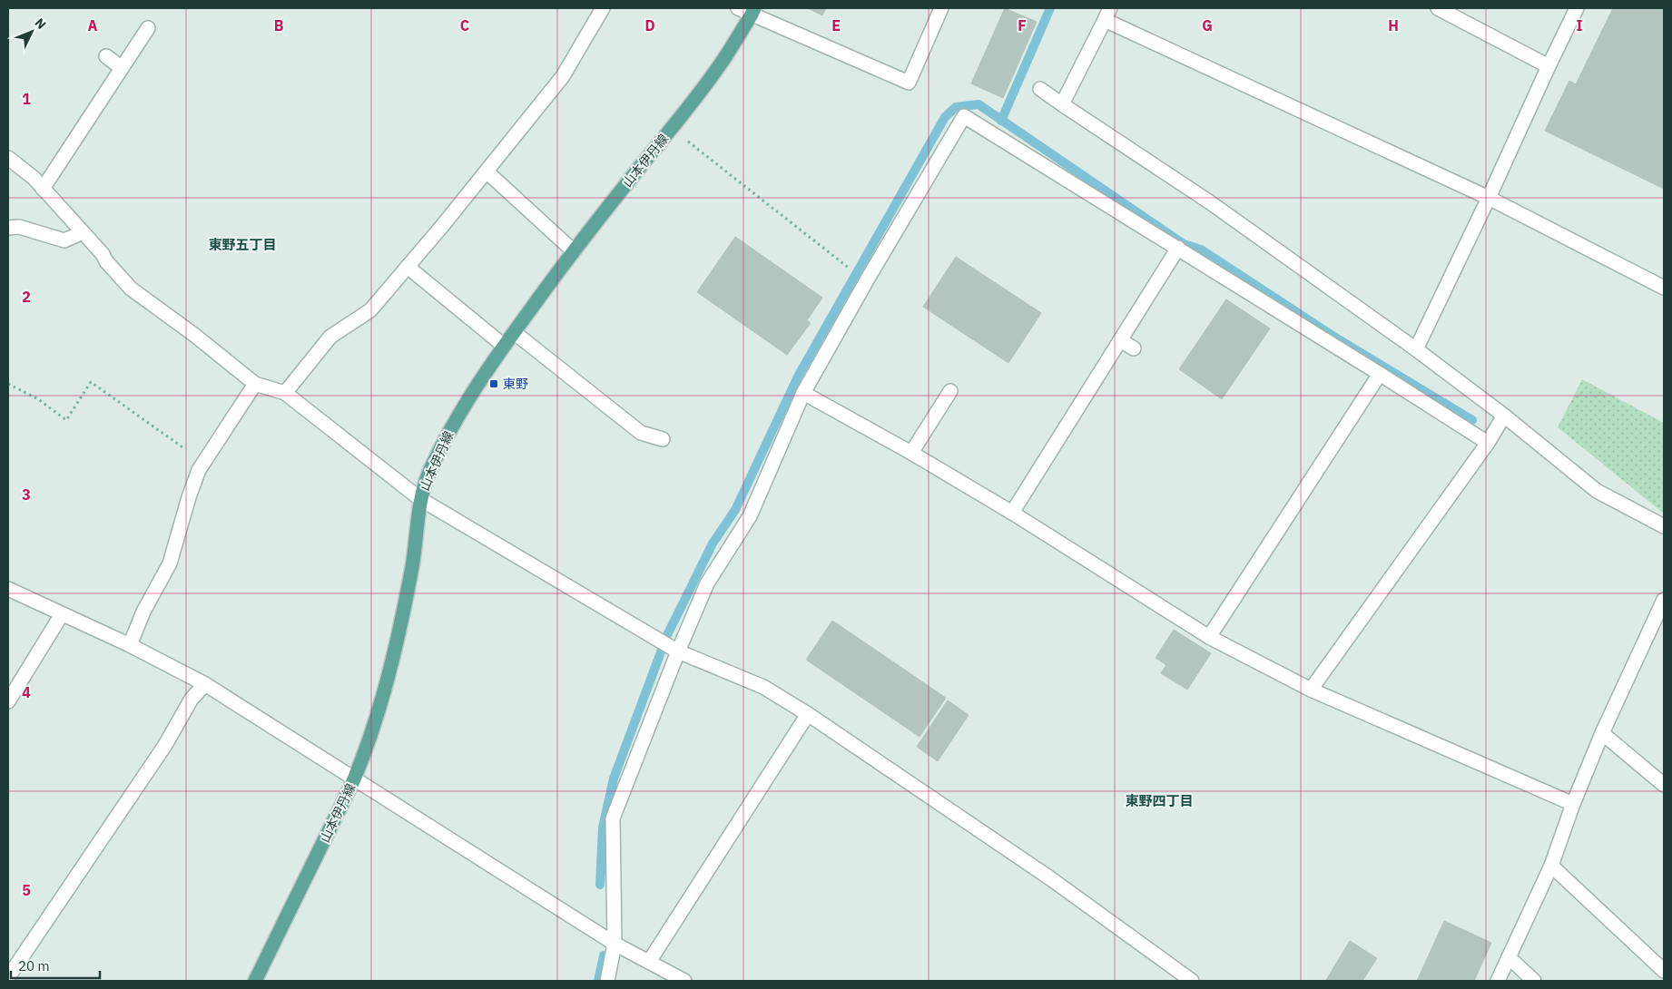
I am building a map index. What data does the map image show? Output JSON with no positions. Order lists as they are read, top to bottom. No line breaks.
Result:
{"streets":{"main road":["山本伊丹線"]},"districts":["東野五丁目","東野四丁目"],"places":{"transit":["東野"]},"scale_bar":"20 m","north":"top right","grid":{"columns":["A","B","C","D","E","F","G","H","I"],"rows":["1","2","3","4","5"]}}
